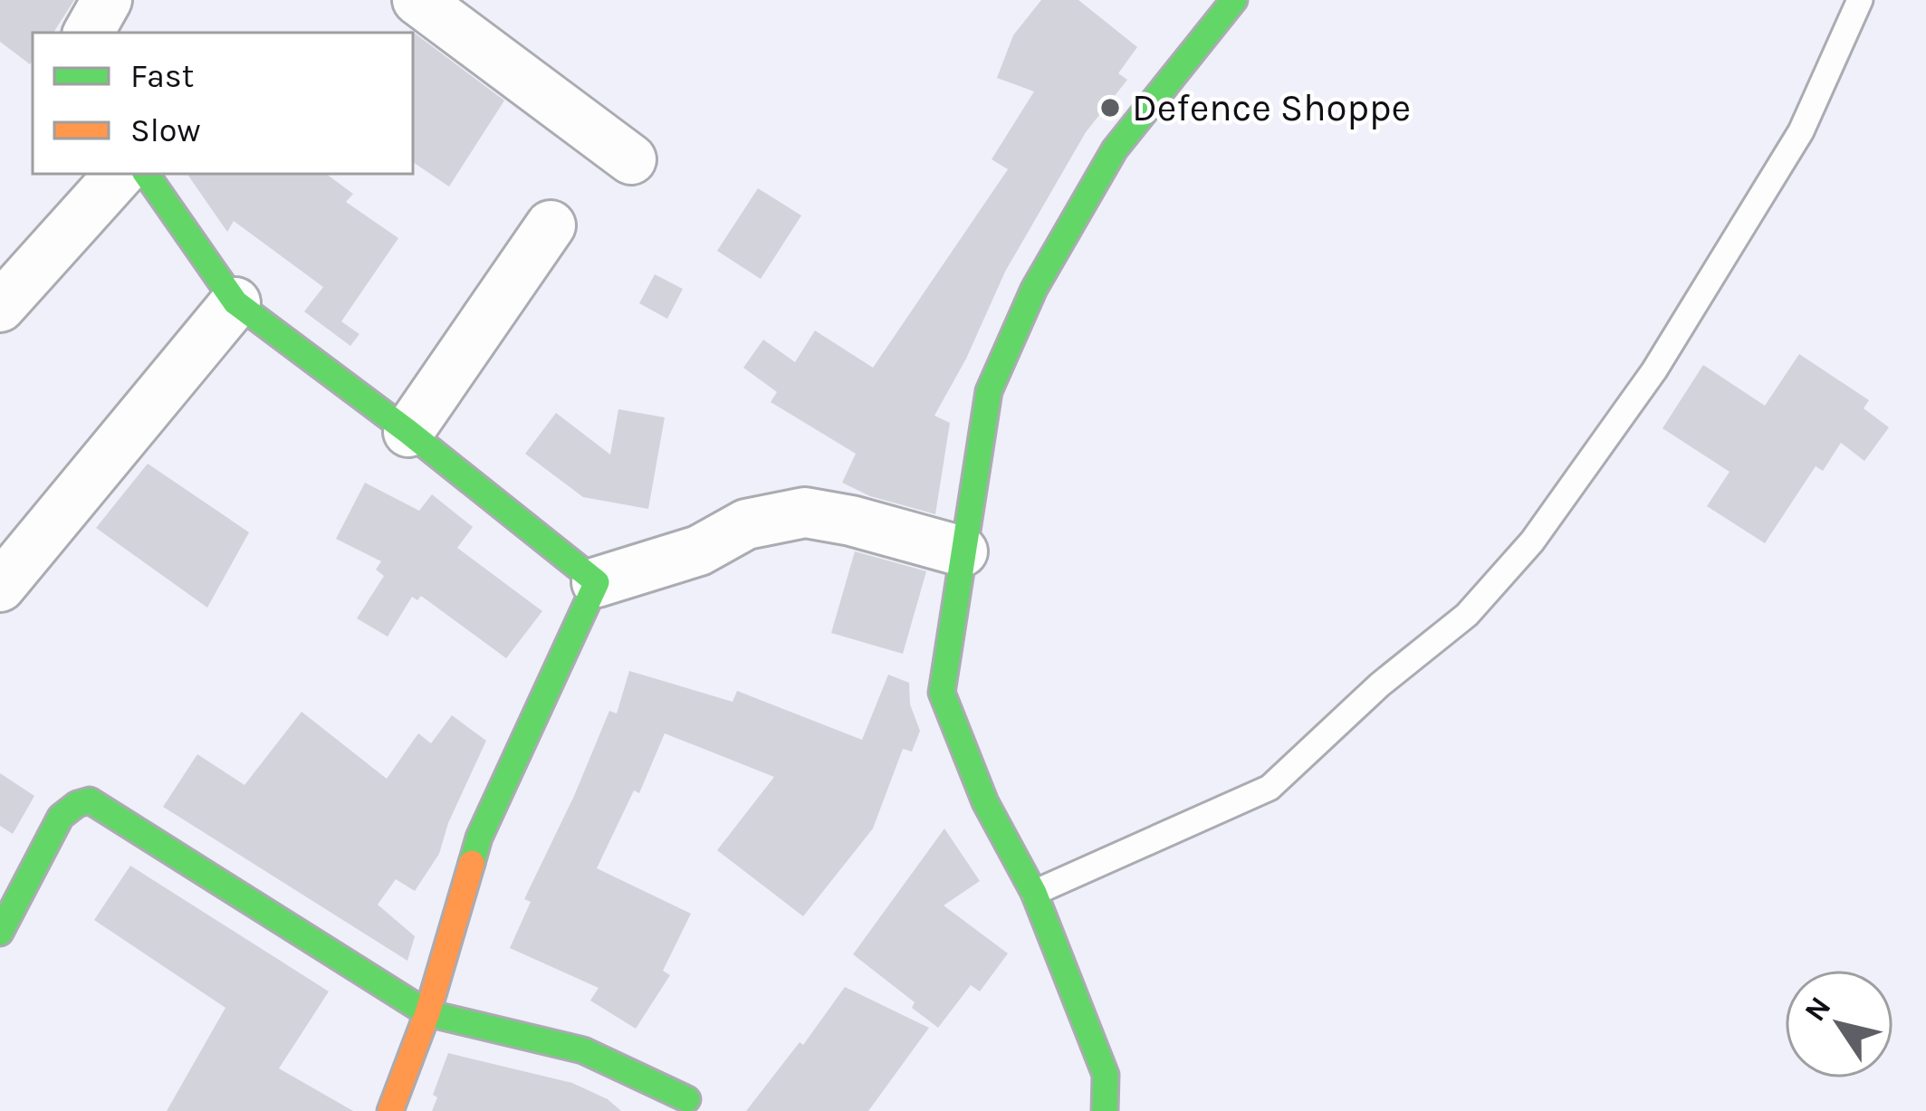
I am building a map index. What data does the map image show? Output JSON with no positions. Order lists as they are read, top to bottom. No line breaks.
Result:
{"places":["Defence Shoppe"],"legend":["Fast","Slow"],"north":"top left"}
